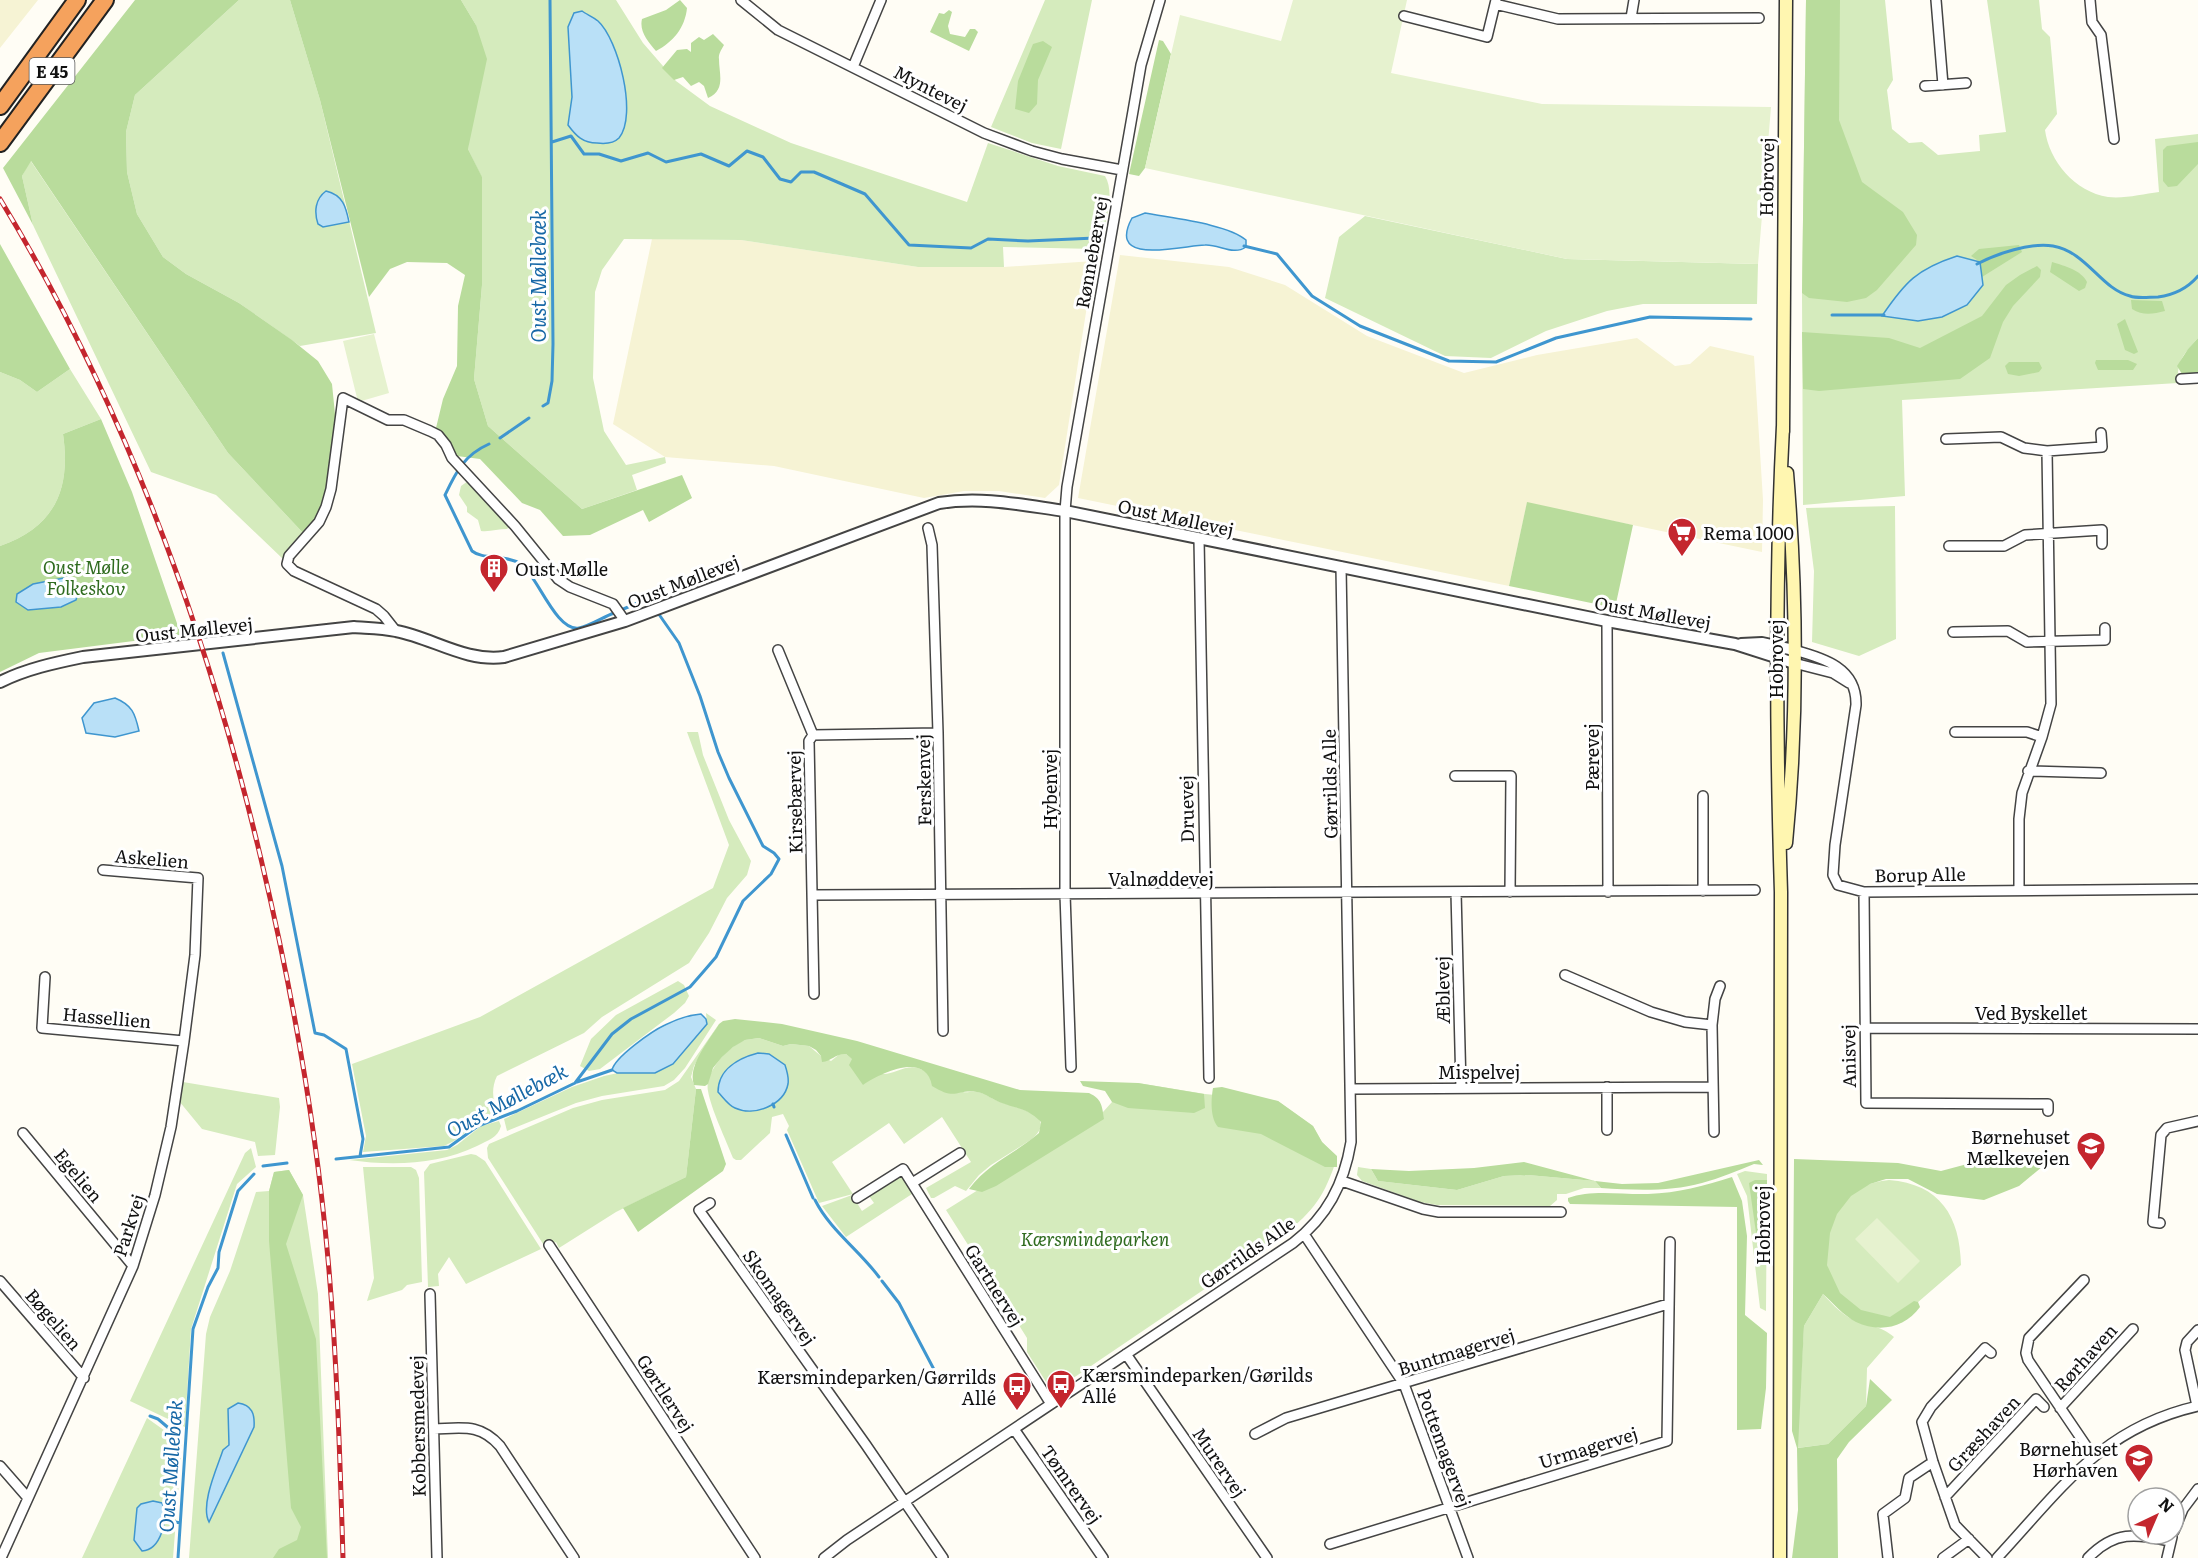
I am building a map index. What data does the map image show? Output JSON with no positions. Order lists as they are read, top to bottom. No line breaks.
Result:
{"streets":{"highway":["E 45"],"main road":["Hobrovej"],"street":["Myntevej","Rønnebærvej","Oust Møllevej","Pærevej","Ferskenvej","Gørrilds Alle","Hybenvej","Kirsebærvej","Druevej","Askelien","Borup Alle","Valnøddevej","Æblevej","Ved Byskellet","Hassellien","Anisvej","Mispelvej","Egelien","Parkvej","Gartnervej","Skomagervej","Bøgelien","Buntmagervej","Rørhaven","Gørtlervej","Kobbersmedevej","Græshaven","Urmagervej","Pottemagervej","Murervej","Tømrervej"]},"crossings":[["Myntevej","Rønnebærvej"],["Hobrovej","Oust Møllevej"],["Hobrovej","Borup Alle"],["Rønnebærvej","Oust Møllevej"],["Rønnebærvej","Hybenvej"],["Oust Møllevej","Pærevej"],["Oust Møllevej","Gørrilds Alle"],["Oust Møllevej","Hybenvej"],["Oust Møllevej","Druevej"],["Oust Møllevej","Borup Alle"],["Pærevej","Valnøddevej"],["Ferskenvej","Kirsebærvej"],["Ferskenvej","Valnøddevej"],["Gørrilds Alle","Valnøddevej"],["Gørrilds Alle","Mispelvej"],["Gørrilds Alle","Gartnervej"],["Gørrilds Alle","Skomagervej"],["Gørrilds Alle","Pottemagervej"],["Gørrilds Alle","Murervej"],["Gørrilds Alle","Tømrervej"],["Hybenvej","Valnøddevej"],["Kirsebærvej","Valnøddevej"],["Druevej","Valnøddevej"],["Askelien","Parkvej"],["Borup Alle","Anisvej"],["Valnøddevej","Æblevej"],["Æblevej","Mispelvej"],["Ved Byskellet","Anisvej"],["Hassellien","Parkvej"],["Egelien","Parkvej"],["Parkvej","Bøgelien"],["Buntmagervej","Urmagervej"],["Buntmagervej","Pottemagervej"],["Urmagervej","Pottemagervej"]],"water":["Oust Møllebæk"],"parks":["Oust Mølle Folkeskov","Kærsmindeparken"],"places":{"supermarket":["Rema 1000"],"building":["Oust Mølle"],"school or university":["Børnehuset Mælkevejen","Børnehuset Hørhaven"],"bus stop":["Kærsmindeparken/Gørilds Allé","Kærsmindeparken/Gørrilds Allé"]},"north":"top right"}
